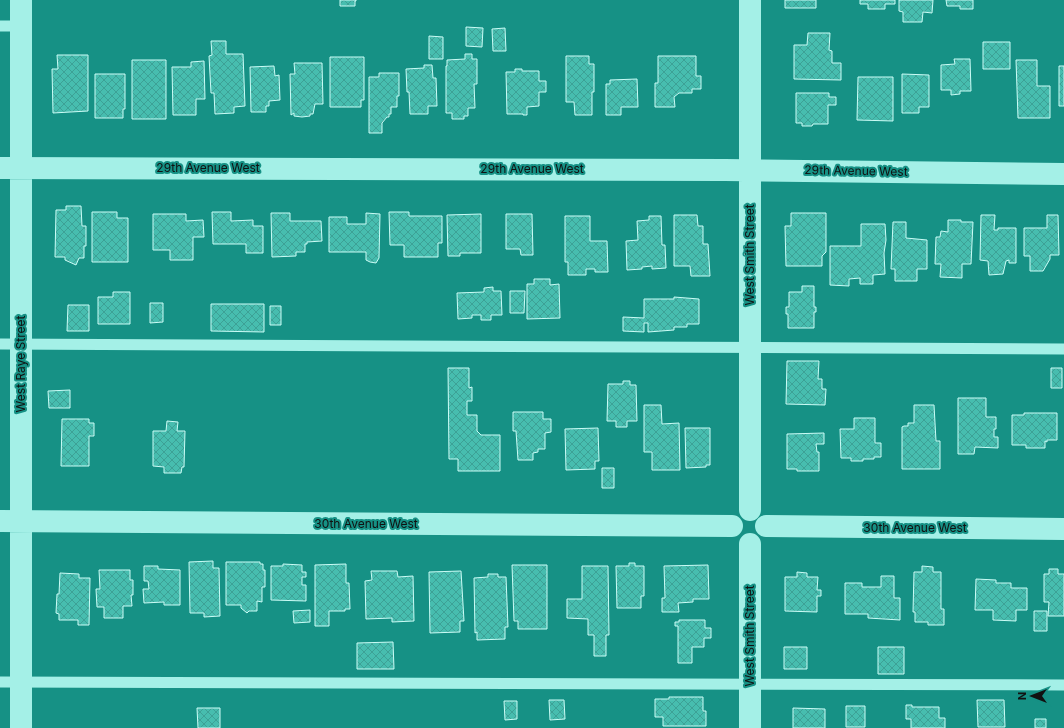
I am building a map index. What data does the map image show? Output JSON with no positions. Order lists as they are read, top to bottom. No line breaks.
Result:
{"streets":{"street":["29th Avenue West","West Smith Street","West Raye Street","30th Avenue West"]},"crossings":[["29th Avenue West","West Smith Street"],["29th Avenue West","West Raye Street"],["West Smith Street","30th Avenue West"],["West Raye Street","30th Avenue West"]],"north":"left"}
